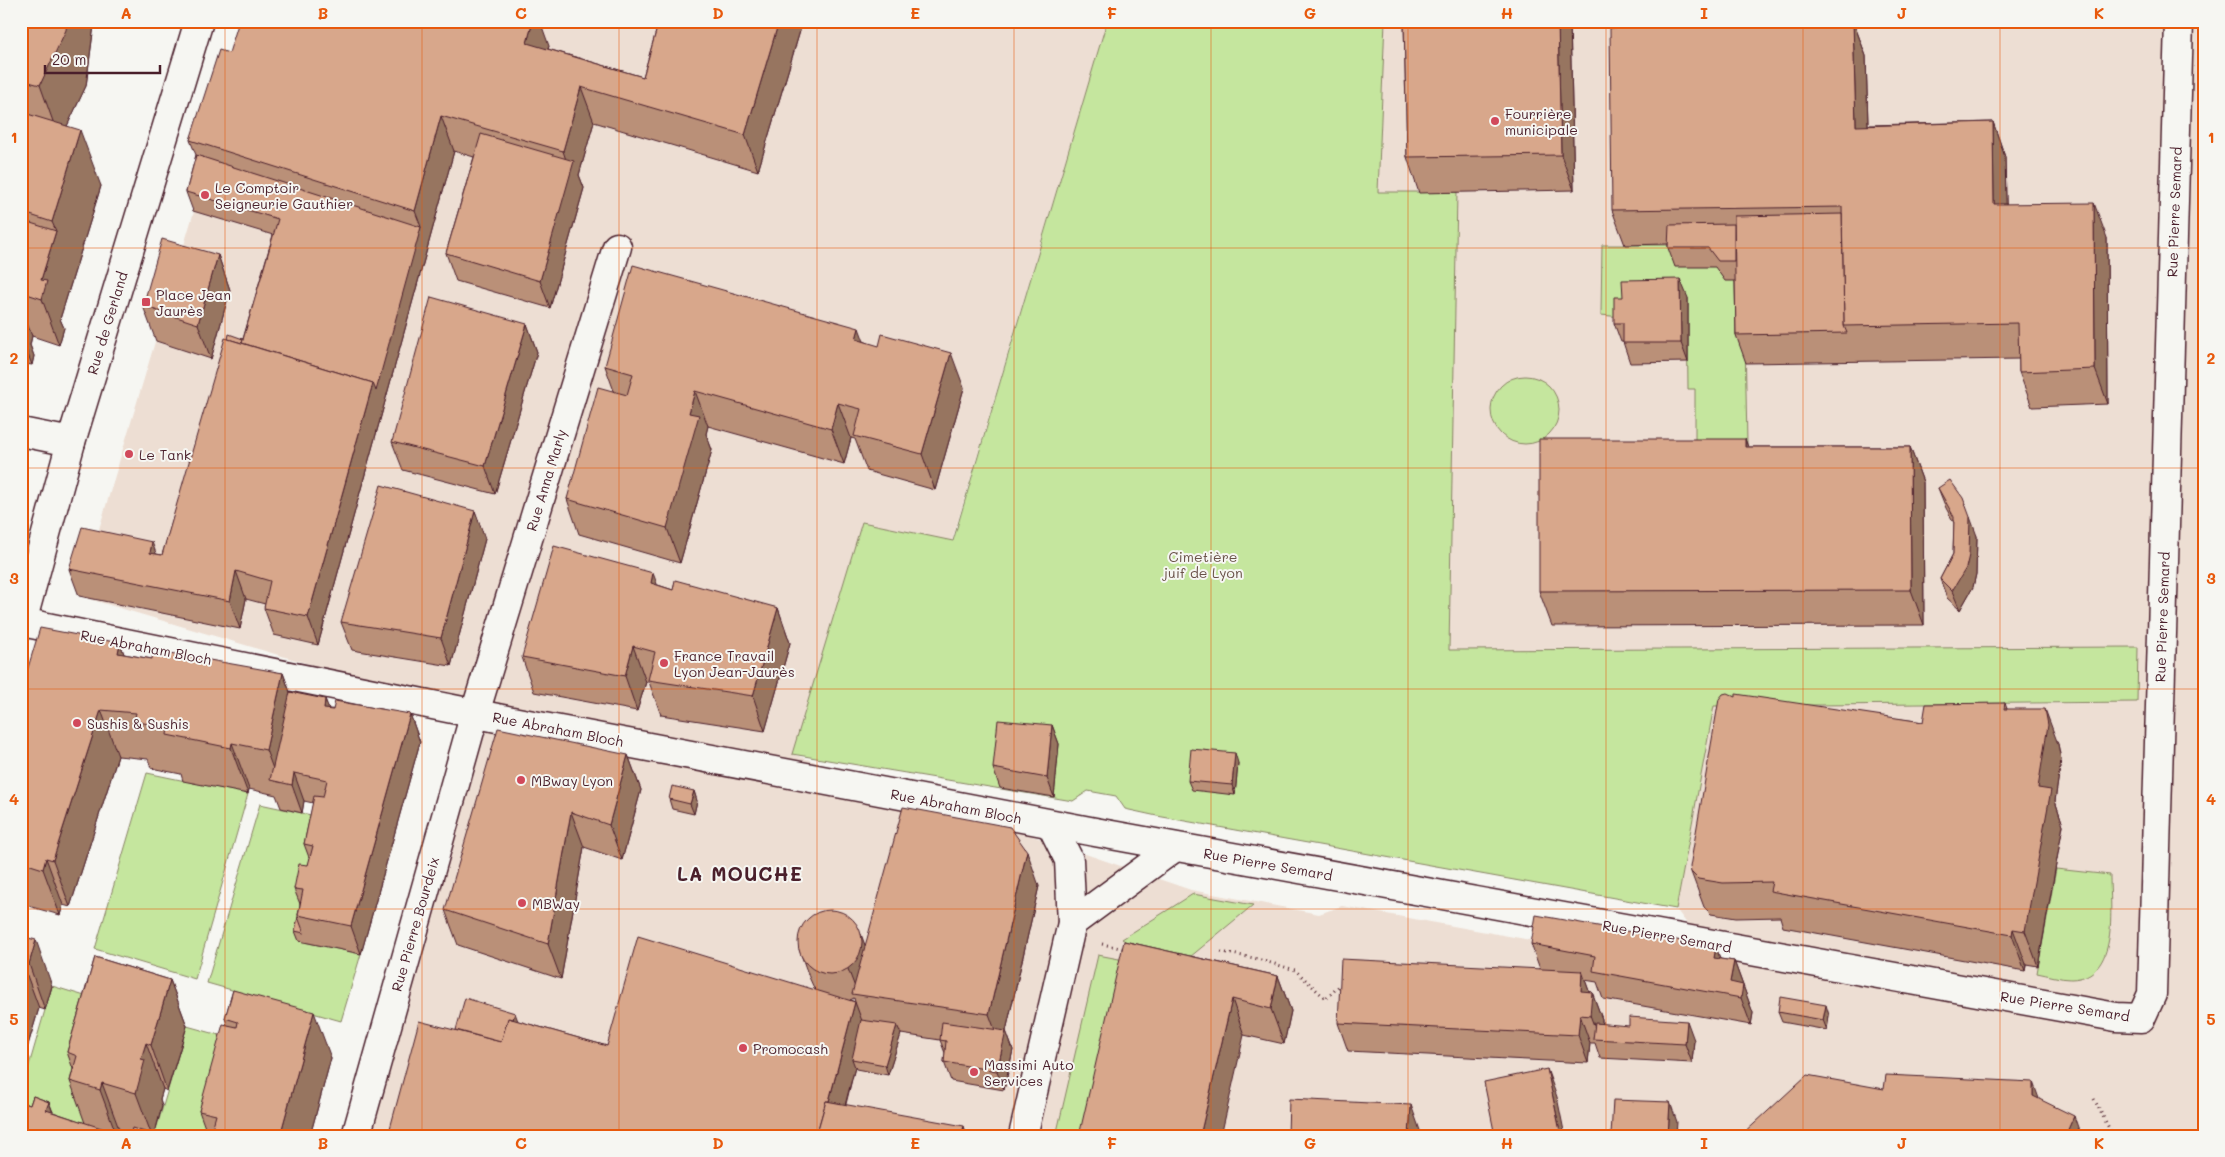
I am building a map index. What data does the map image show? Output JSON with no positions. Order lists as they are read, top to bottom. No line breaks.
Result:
{"streets":{"street":["Rue Pierre Semard","Rue de Gerland","Rue Anna Marly","Rue Abraham Bloch","Rue Pierre Bourdeix"]},"crossings":[["Rue Pierre Semard","Rue Abraham Bloch"],["Rue de Gerland","Rue Abraham Bloch"],["Rue Anna Marly","Rue Abraham Bloch"],["Rue Anna Marly","Rue Pierre Bourdeix"],["Rue Abraham Bloch","Rue Pierre Bourdeix"]],"districts":["LA MOUCHE"],"parks":["Cimetière juif de Lyon"],"places":{"other":["Fourrière municipale","Le Comptoir Seigneurie Gauthier","Le Tank","France Travail Lyon Jean-Jaurès","Sushis & Sushis","MBway Lyon","MBWay","Promocash","Massimi Auto Services"],"transit":["Place Jean Jaurès"]},"scale_bar":"20 m","grid":{"columns":["A","B","C","D","E","F","G","H","I","J","K"],"rows":["1","2","3","4","5"]}}
